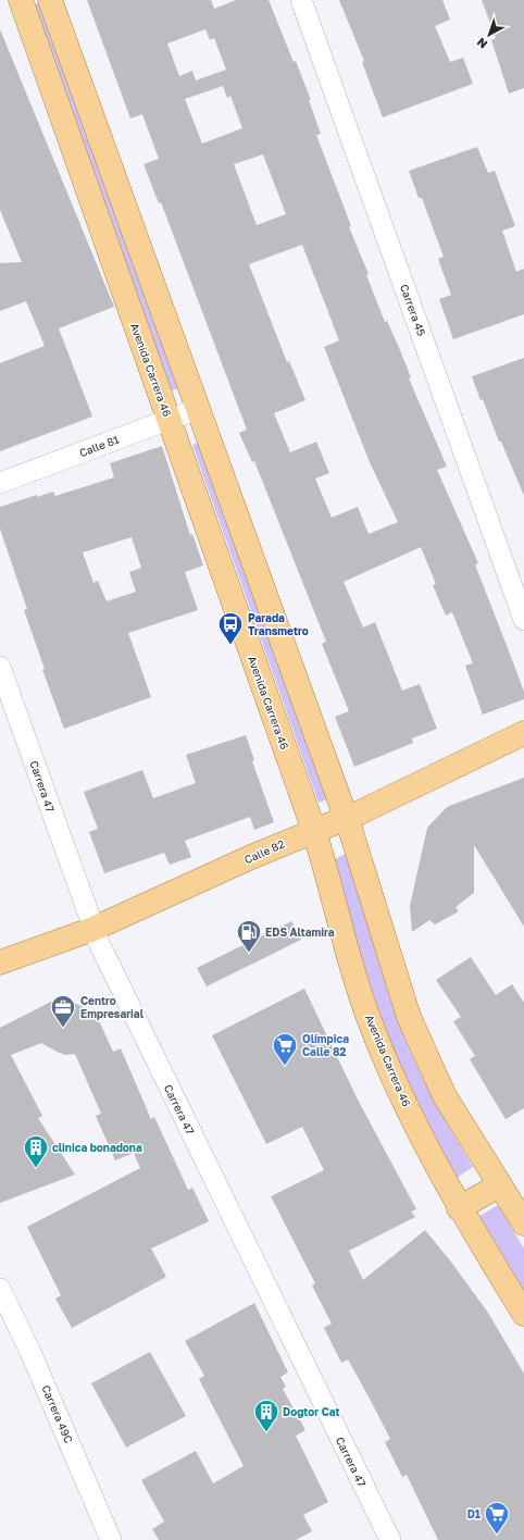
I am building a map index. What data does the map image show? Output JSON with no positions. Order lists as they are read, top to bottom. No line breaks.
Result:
{"streets":{"main road":["Avenida Carrera 46","Calle 82"],"street":["Carrera 45","Calle 81","Carrera 47","Carrera 49C"]},"crossings":[["Avenida Carrera 46","Calle 81"],["Avenida Carrera 46","Calle 82"],["Carrera 47","Calle 82"]],"places":{"bus stop":["Parada Transmetro"],"fuel station":["EDS Altamira"],"office":["Centro Empresarial"],"supermarket":["Olímpica Calle 82","D1"],"building":["clinica bonadona","Dogtor Cat"]},"north":"bottom left"}
